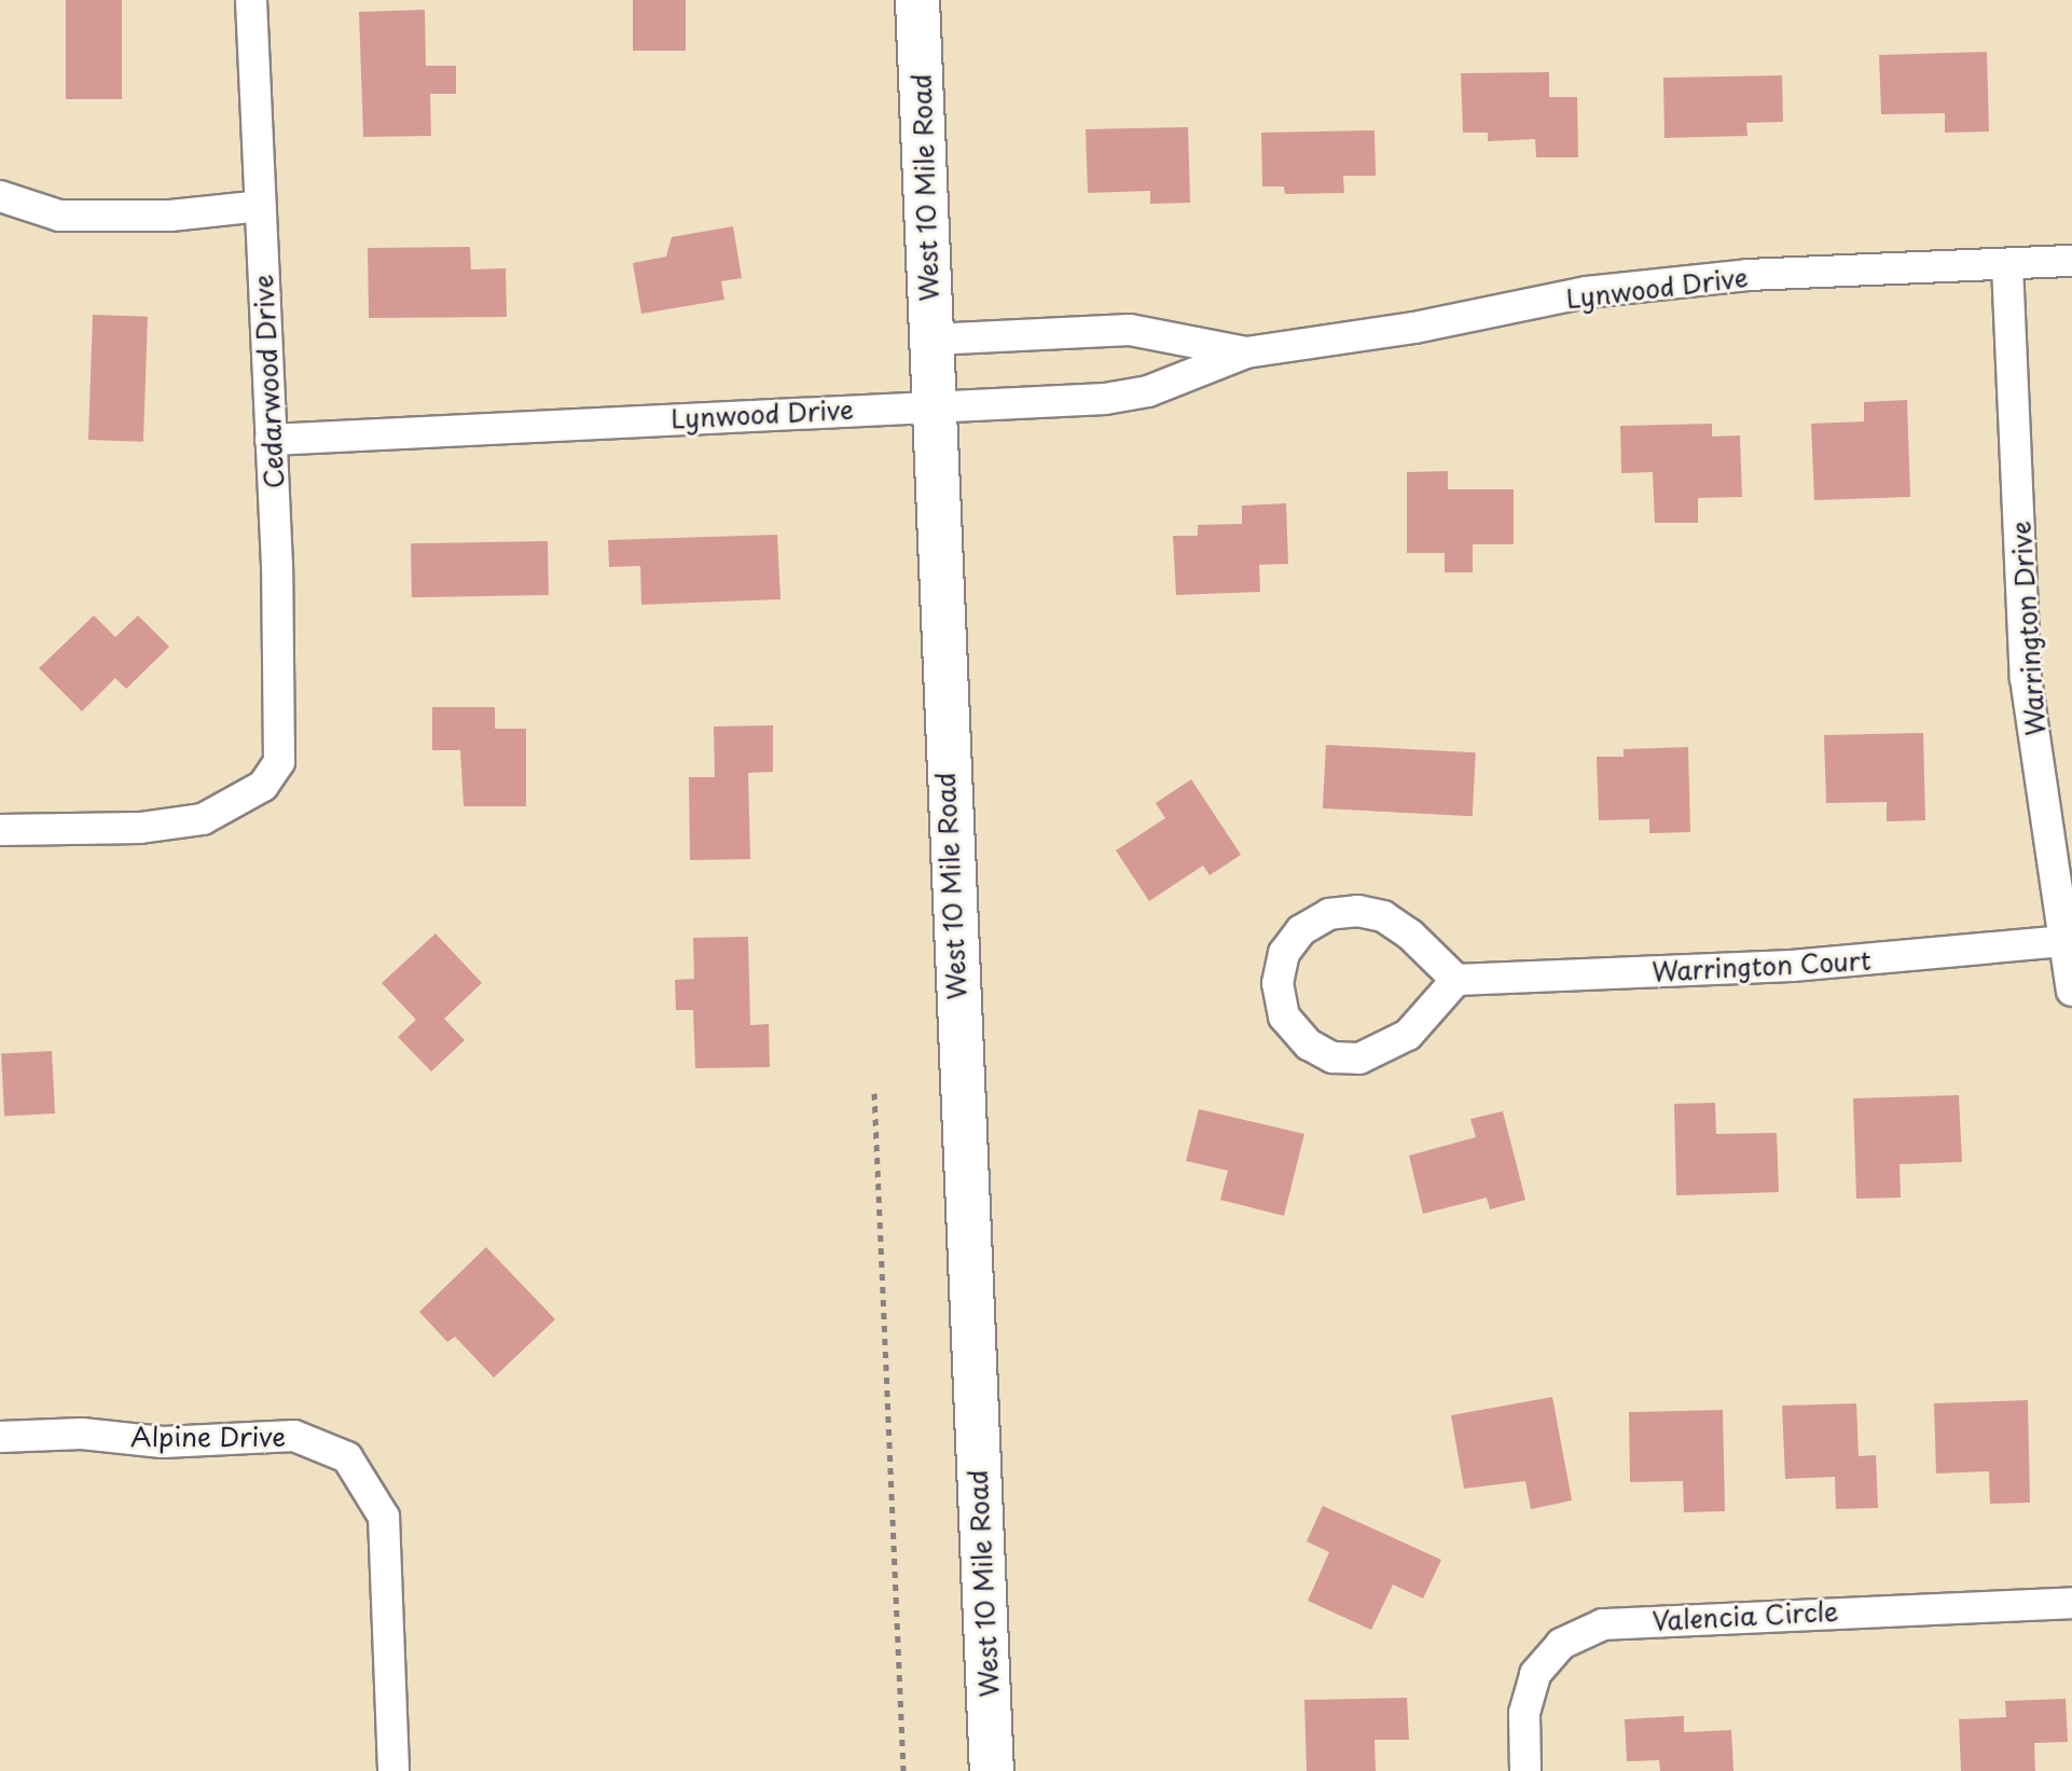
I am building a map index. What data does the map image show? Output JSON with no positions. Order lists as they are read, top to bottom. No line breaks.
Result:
{"streets":{"main road":["West 10 Mile Road"],"street":["Lynwood Drive","Cedarwood Drive","Warrington Drive","Warrington Court","Alpine Drive","Valencia Circle"]},"crossings":[["West 10 Mile Road","Lynwood Drive"],["Lynwood Drive","Cedarwood Drive"],["Lynwood Drive","Warrington Drive"],["Warrington Drive","Warrington Court"]]}
